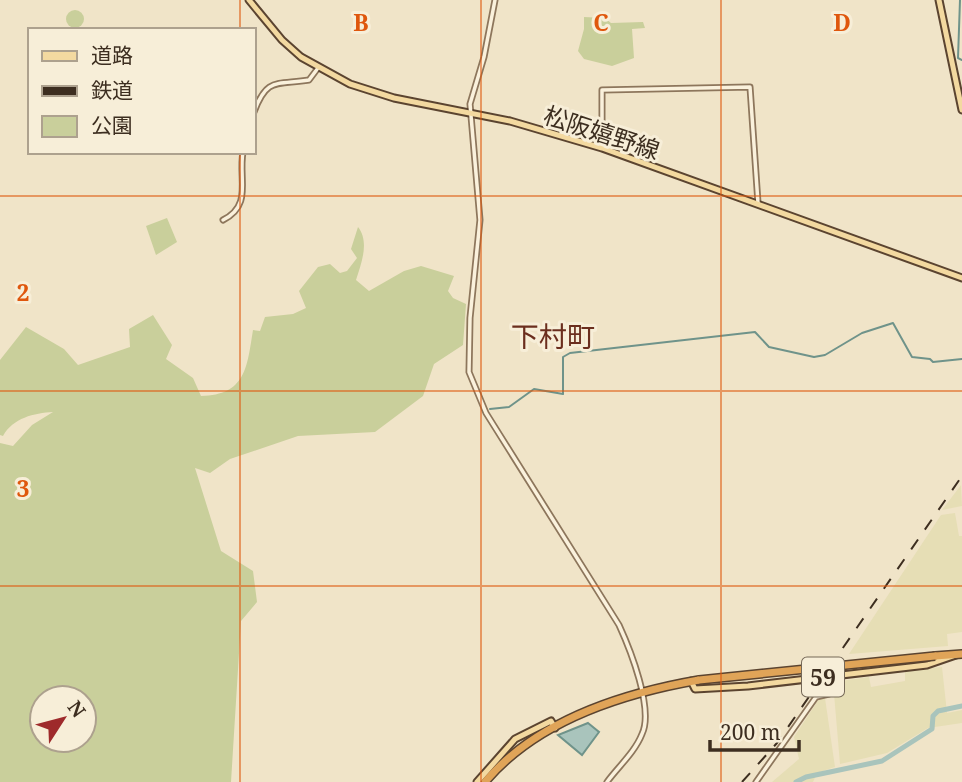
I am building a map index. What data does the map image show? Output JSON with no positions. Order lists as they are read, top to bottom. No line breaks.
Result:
{"streets":{"main road":["松阪嬉野線","59"]},"districts":["下村町"],"legend":["道路","鉄道","公園"],"scale_bar":"200 m","north":"top right","grid":{"columns":["B","C","D"],"rows":["2","3"]}}
